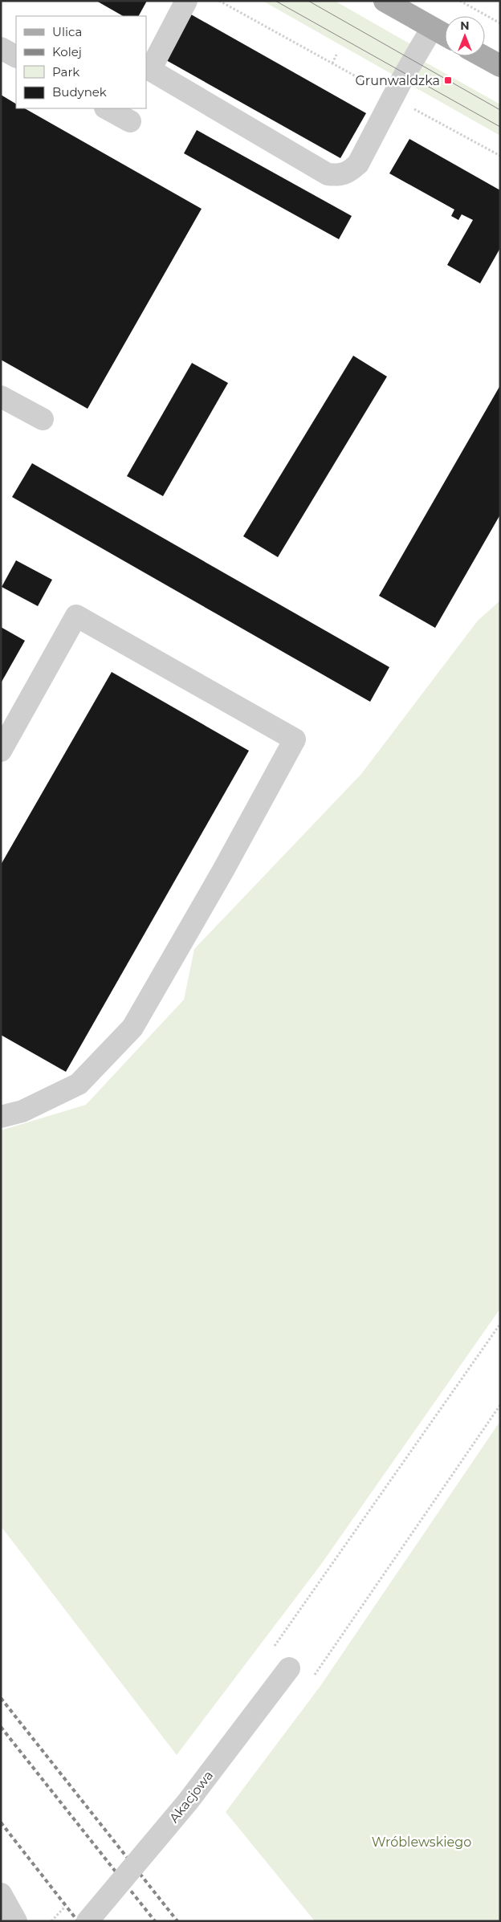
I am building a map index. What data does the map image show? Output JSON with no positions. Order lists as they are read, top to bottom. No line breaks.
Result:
{"streets":{"street":["Akacjowa"]},"parks":["Wróblewskiego"],"places":{"transit":["Grunwaldzka"]},"legend":["Ulica","Kolej","Park","Budynek"],"north":"top"}
